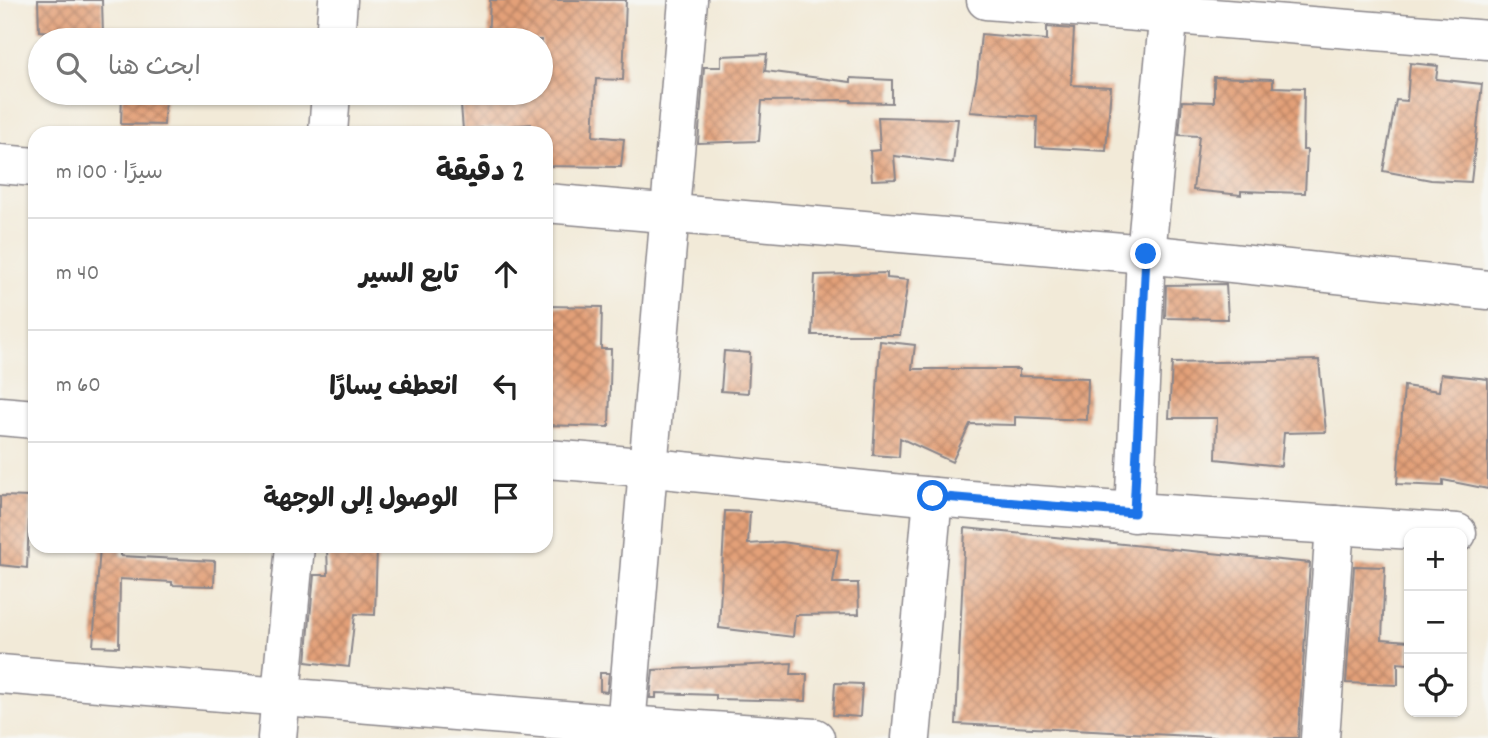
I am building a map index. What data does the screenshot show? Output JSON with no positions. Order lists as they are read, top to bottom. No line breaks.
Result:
{"page":{"search":"ابحث هنا","heading":["2 دقيقة","سيرًا · 100 m"],"list":[["تابع السير","40 m"],["انعطف يسارًا","60 m"],"الوصول إلى الوجهة"],"map_buttons":["+","−"]}}
